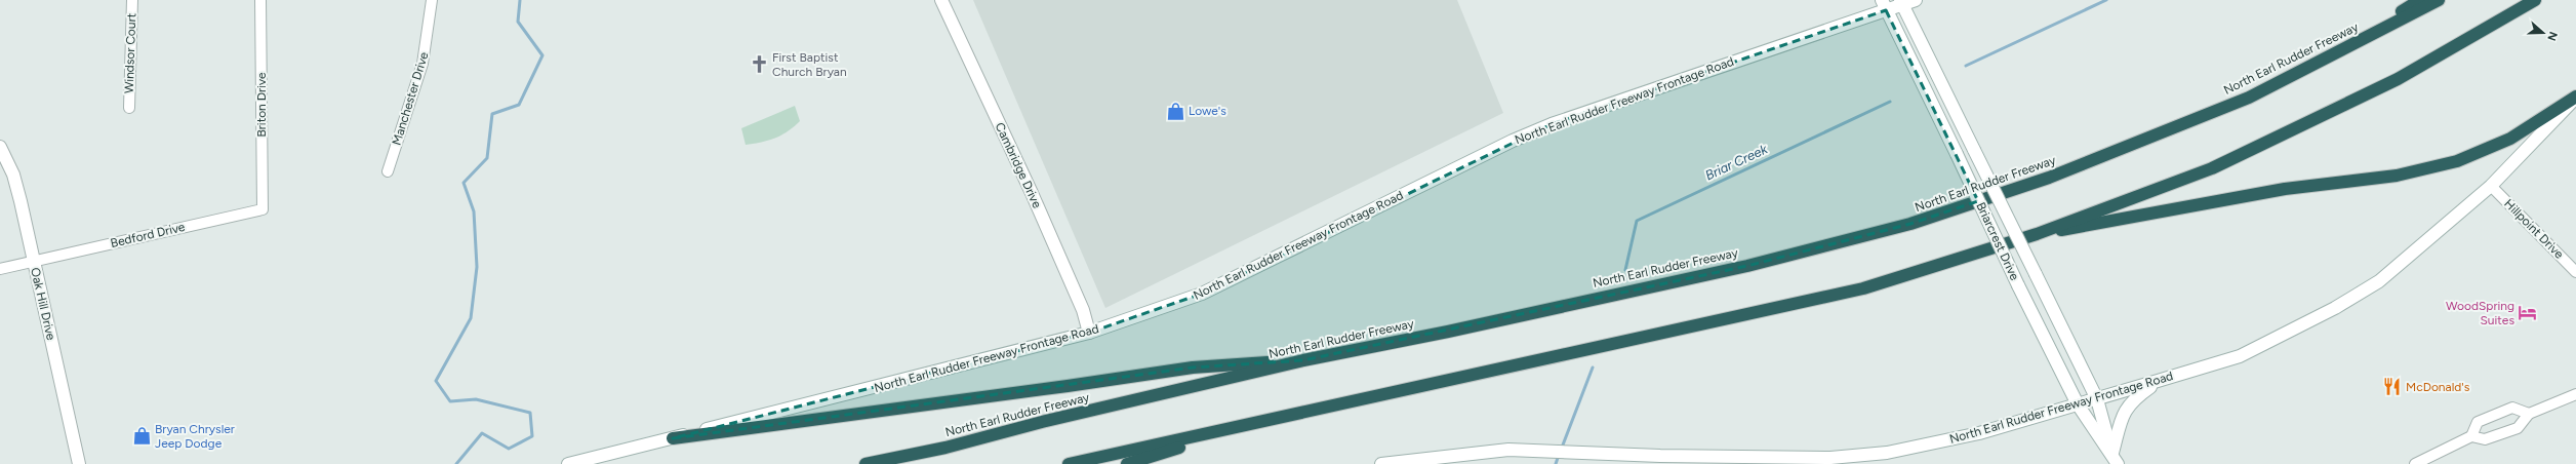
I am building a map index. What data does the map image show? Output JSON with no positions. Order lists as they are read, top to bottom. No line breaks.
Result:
{"streets":{"highway":["North Earl Rudder Freeway"],"main road":["North Earl Rudder Freeway Frontage Road","Cambridge Drive","Briarcrest Drive","Oak Hill Drive"],"street":["Windsor Court","Manchester Drive","Briton Drive","Hillpoint Drive","Bedford Drive"]},"crossings":[["North Earl Rudder Freeway Frontage Road","Cambridge Drive"],["North Earl Rudder Freeway Frontage Road","Hillpoint Drive"],["North Earl Rudder Freeway Frontage Road","Briarcrest Drive"],["Briton Drive","Bedford Drive"],["Bedford Drive","Oak Hill Drive"]],"water":["Briar Creek"],"places":{"church":["First Baptist Church Bryan"],"shop":["Lowe's","Bryan Chrysler Jeep Dodge"],"hotel":["WoodSpring Suites"],"restaurant":["McDonald's"]},"north":"right"}
